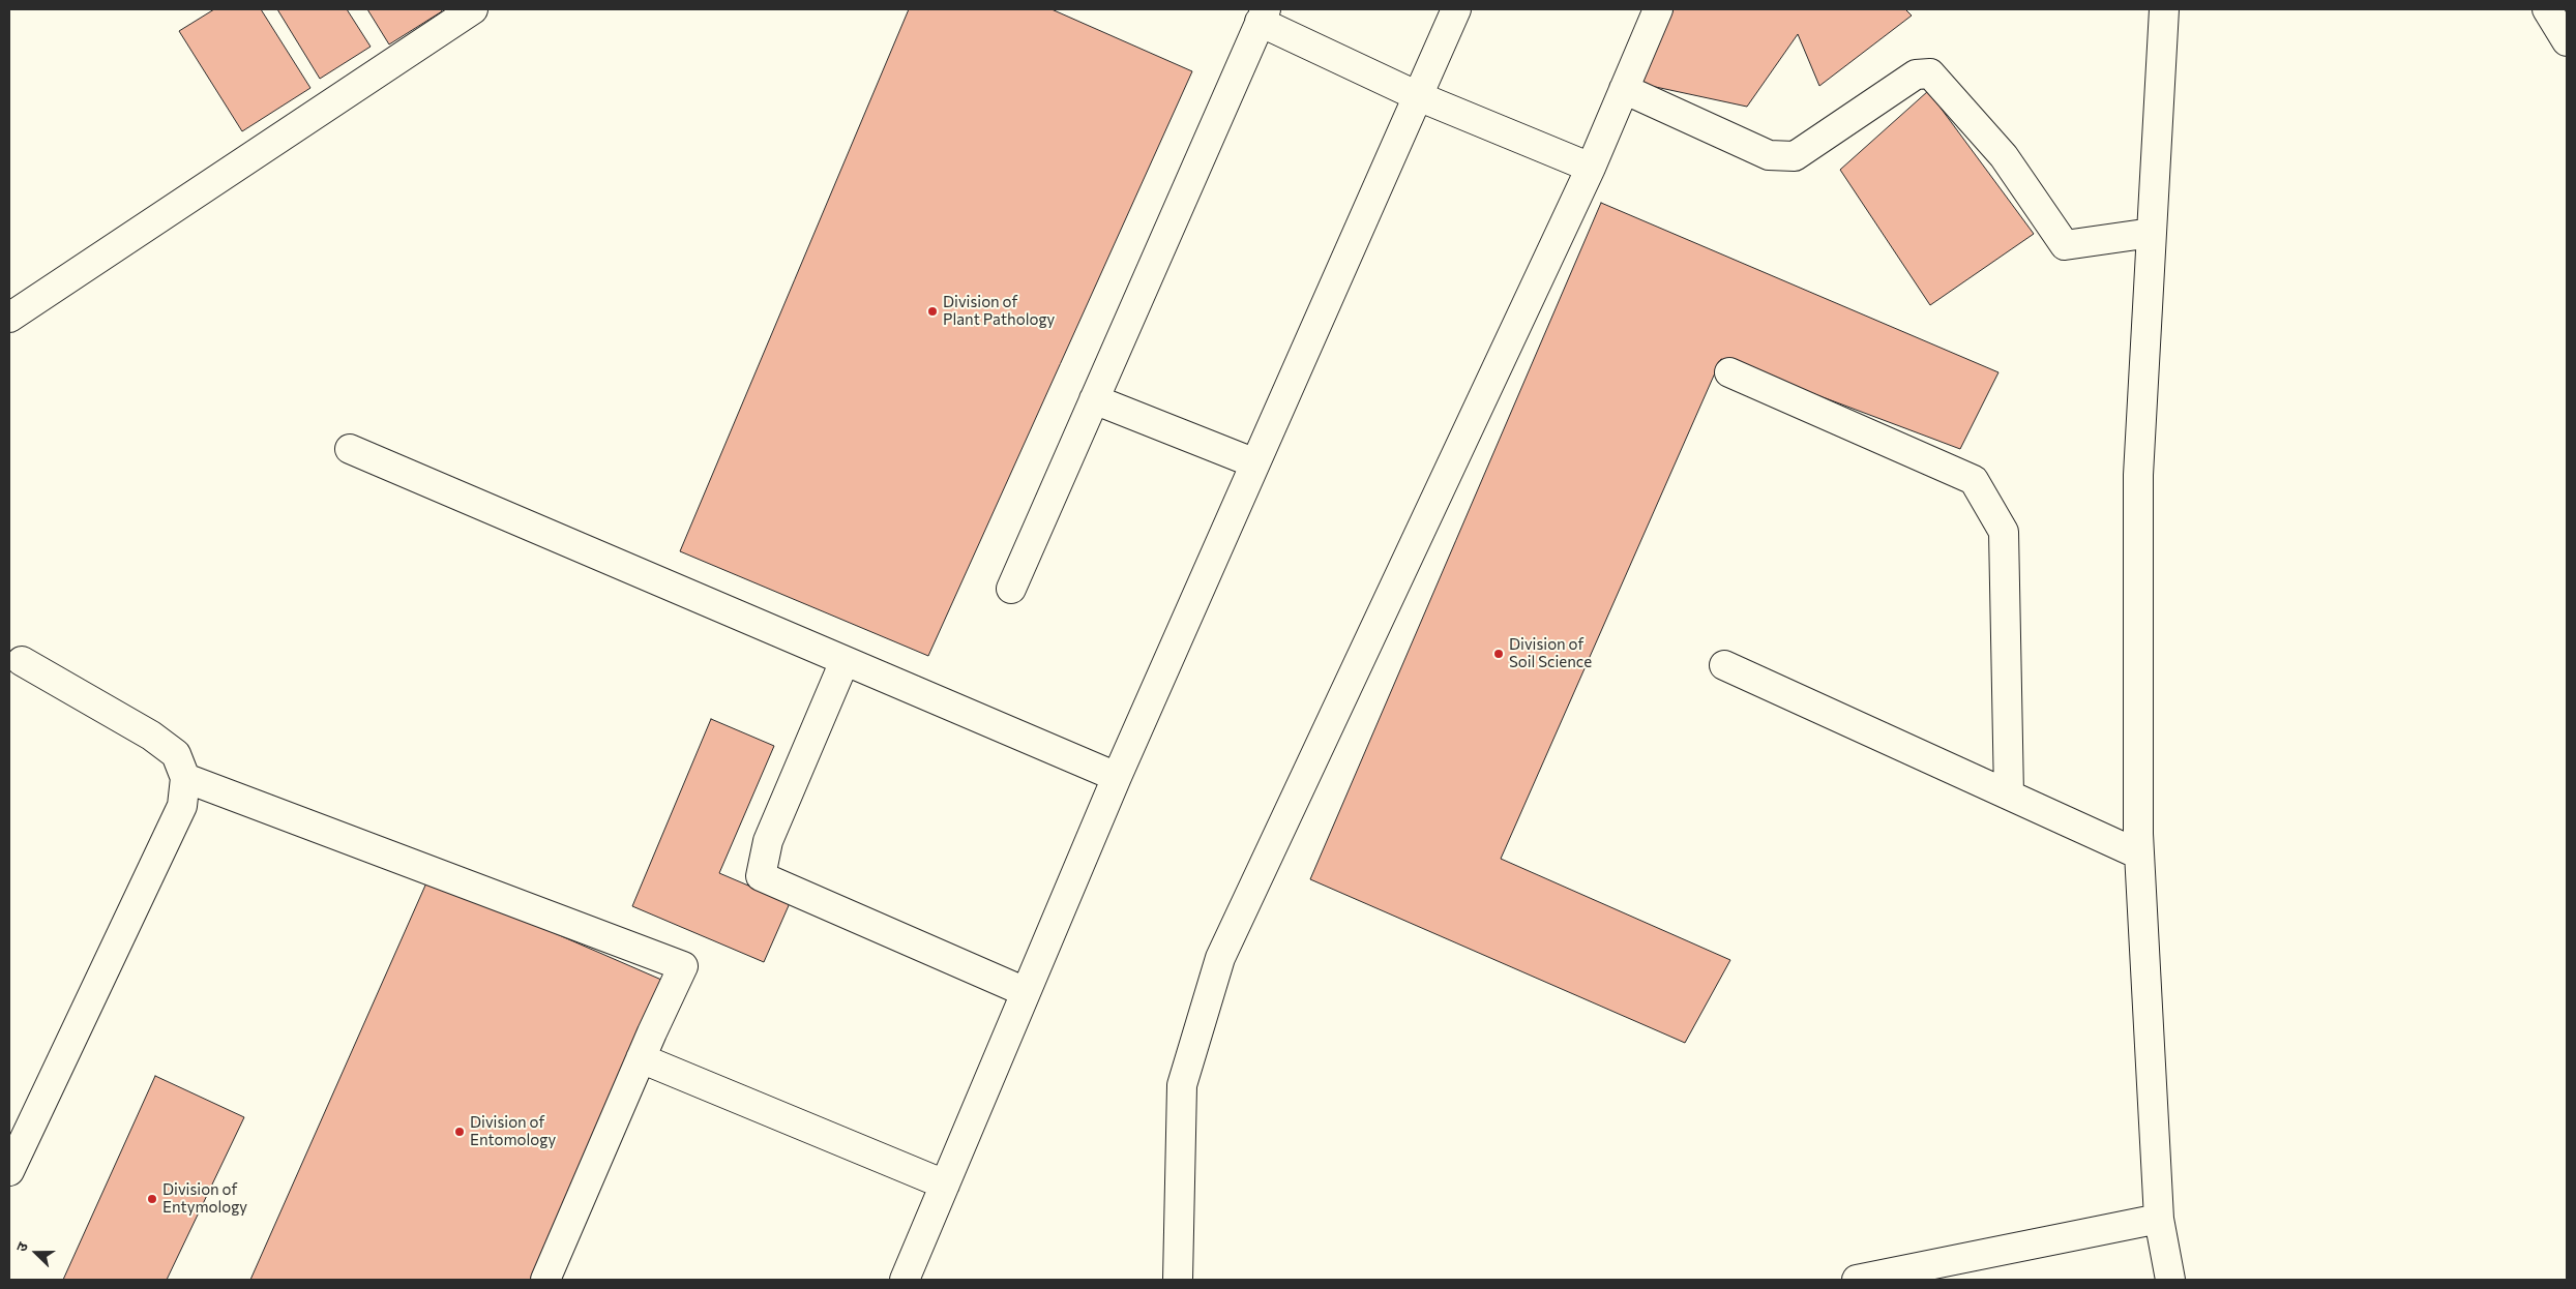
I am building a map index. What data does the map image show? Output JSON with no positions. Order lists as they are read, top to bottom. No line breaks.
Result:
{"places":["Division of Plant Pathology","Division of Soil Science","Division of Entomology","Division of Entymology"],"north":"left"}
